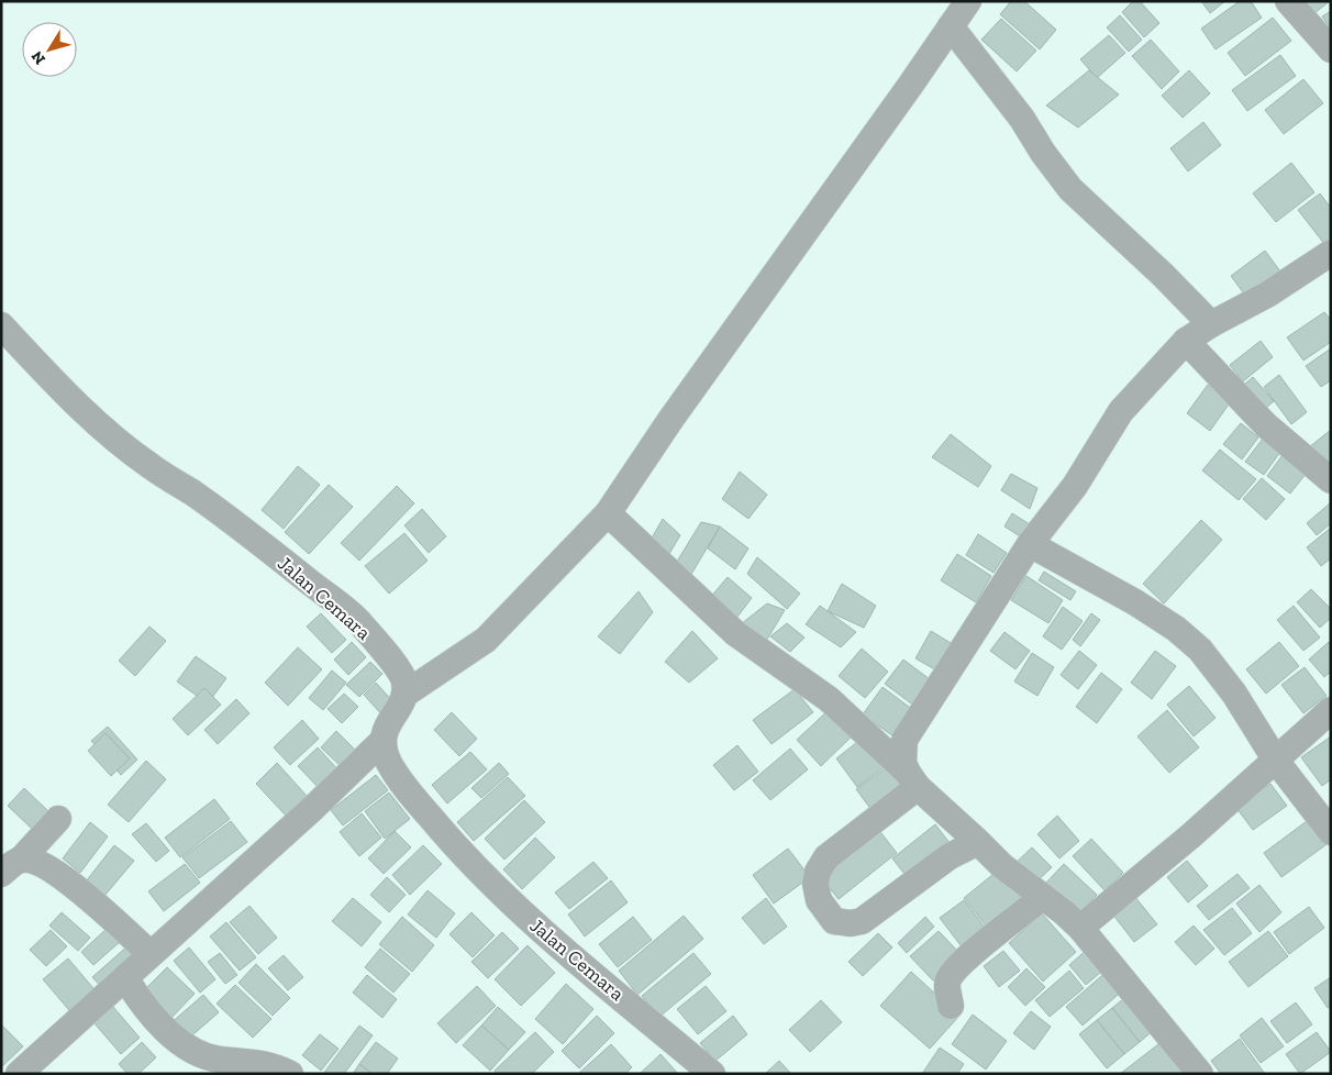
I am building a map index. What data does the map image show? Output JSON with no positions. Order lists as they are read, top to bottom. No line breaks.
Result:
{"streets":{"street":["Jalan Cemara"]},"north":"bottom left"}
